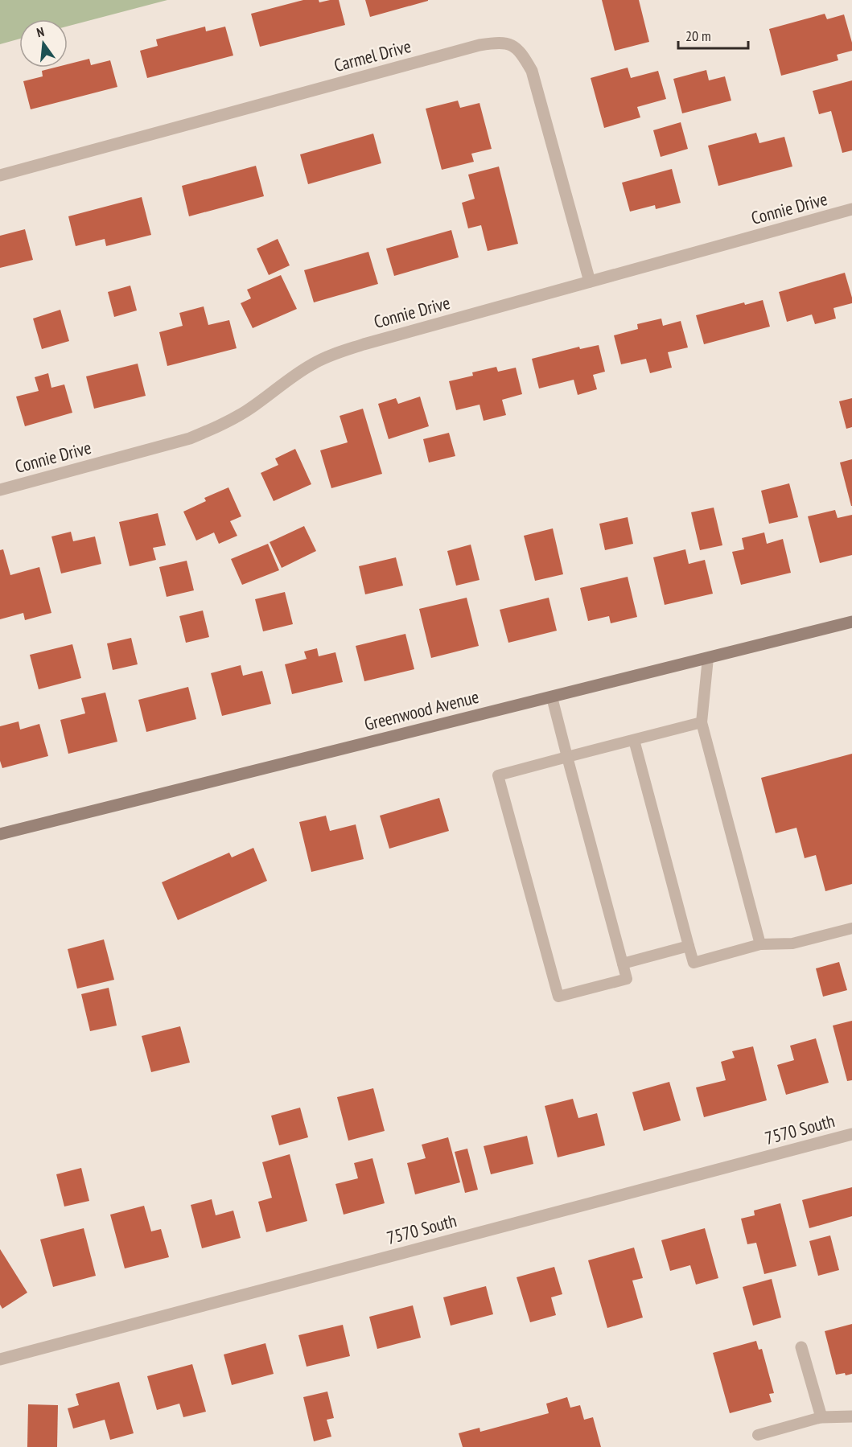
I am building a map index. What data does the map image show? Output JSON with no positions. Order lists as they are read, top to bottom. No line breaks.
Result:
{"streets":{"street":["Carmel Drive","Connie Drive","Greenwood Avenue","7570 South"]},"crossings":[["Carmel Drive","Connie Drive"]],"scale_bar":"20 m","north":"top"}
